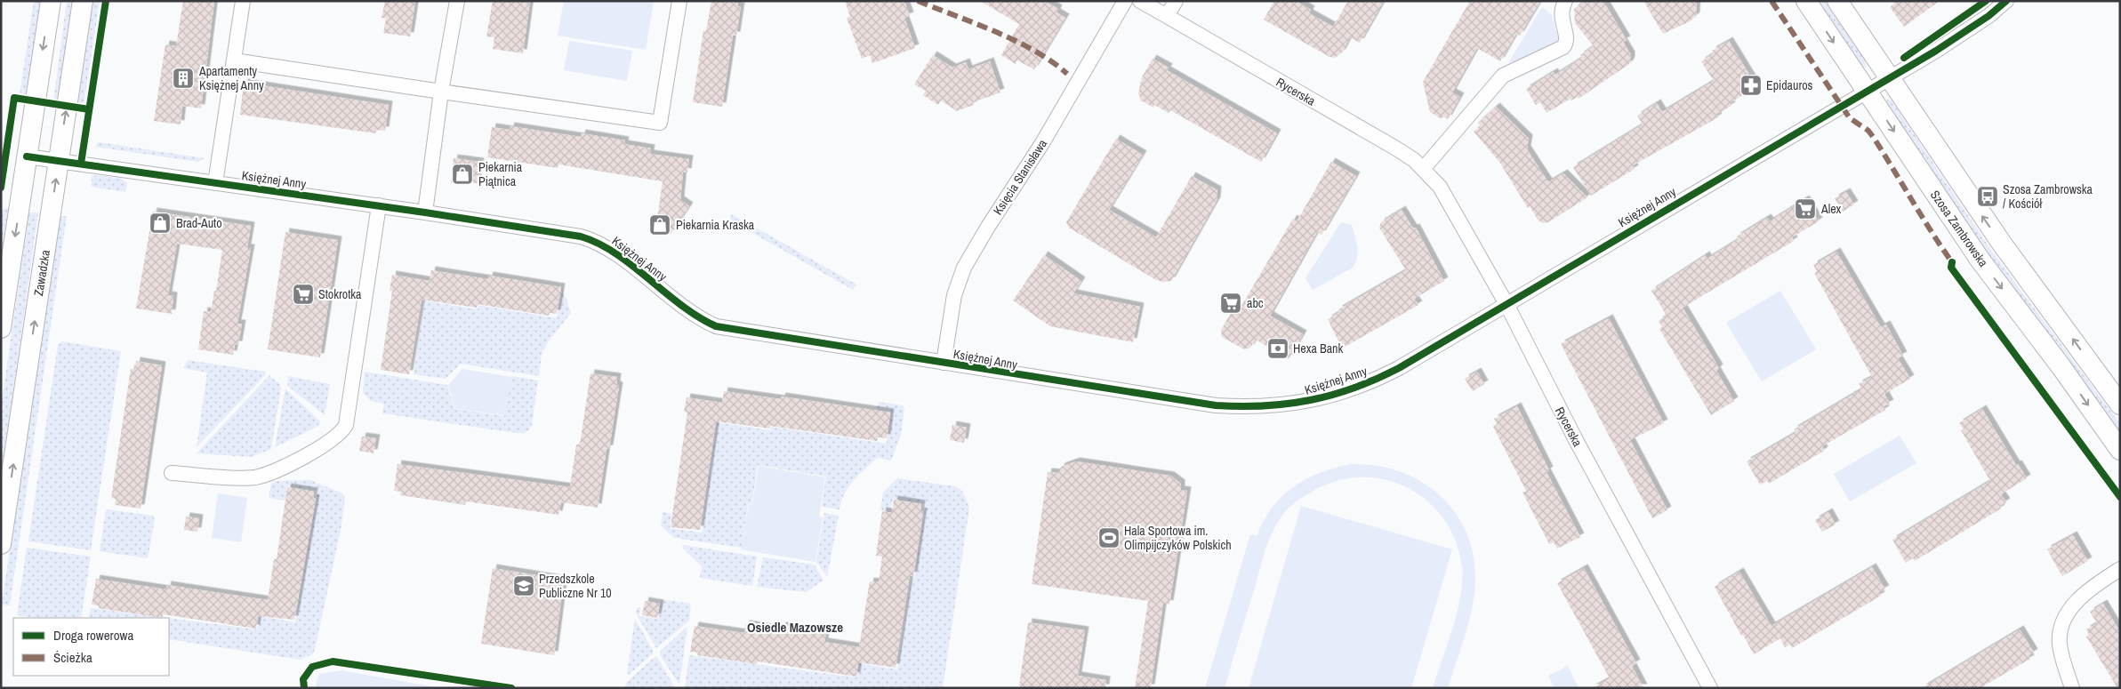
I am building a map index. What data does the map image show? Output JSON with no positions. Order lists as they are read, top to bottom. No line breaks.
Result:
{"streets":{"main road":["Szosa Zambrowska","Zawadzka"],"street":["Rycerska","Księcia Stanisława","Księżnej Anny"]},"crossings":[["Rycerska","Księżnej Anny"],["Księcia Stanisława","Księżnej Anny"],["Księżnej Anny","Szosa Zambrowska"],["Księżnej Anny","Zawadzka"]],"districts":["Osiedle Mazowsze"],"places":{"building":["Apartamenty Księżnej Anny"],"pharmacy":["Epidauros"],"shop":["Piekarnia Piątnica","Brad-Auto","Piekarnia Kraska"],"bus stop":["Szosa Zambrowska / Kościół"],"supermarket":["Alex","Stokrotka","abc"],"bank":["Hexa Bank"],"sports":["Hala Sportowa im. Olimpijczyków Polskich"],"school or university":["Przedszkole Publiczne Nr 10"]},"legend":["Droga rowerowa","Ścieżka"]}
